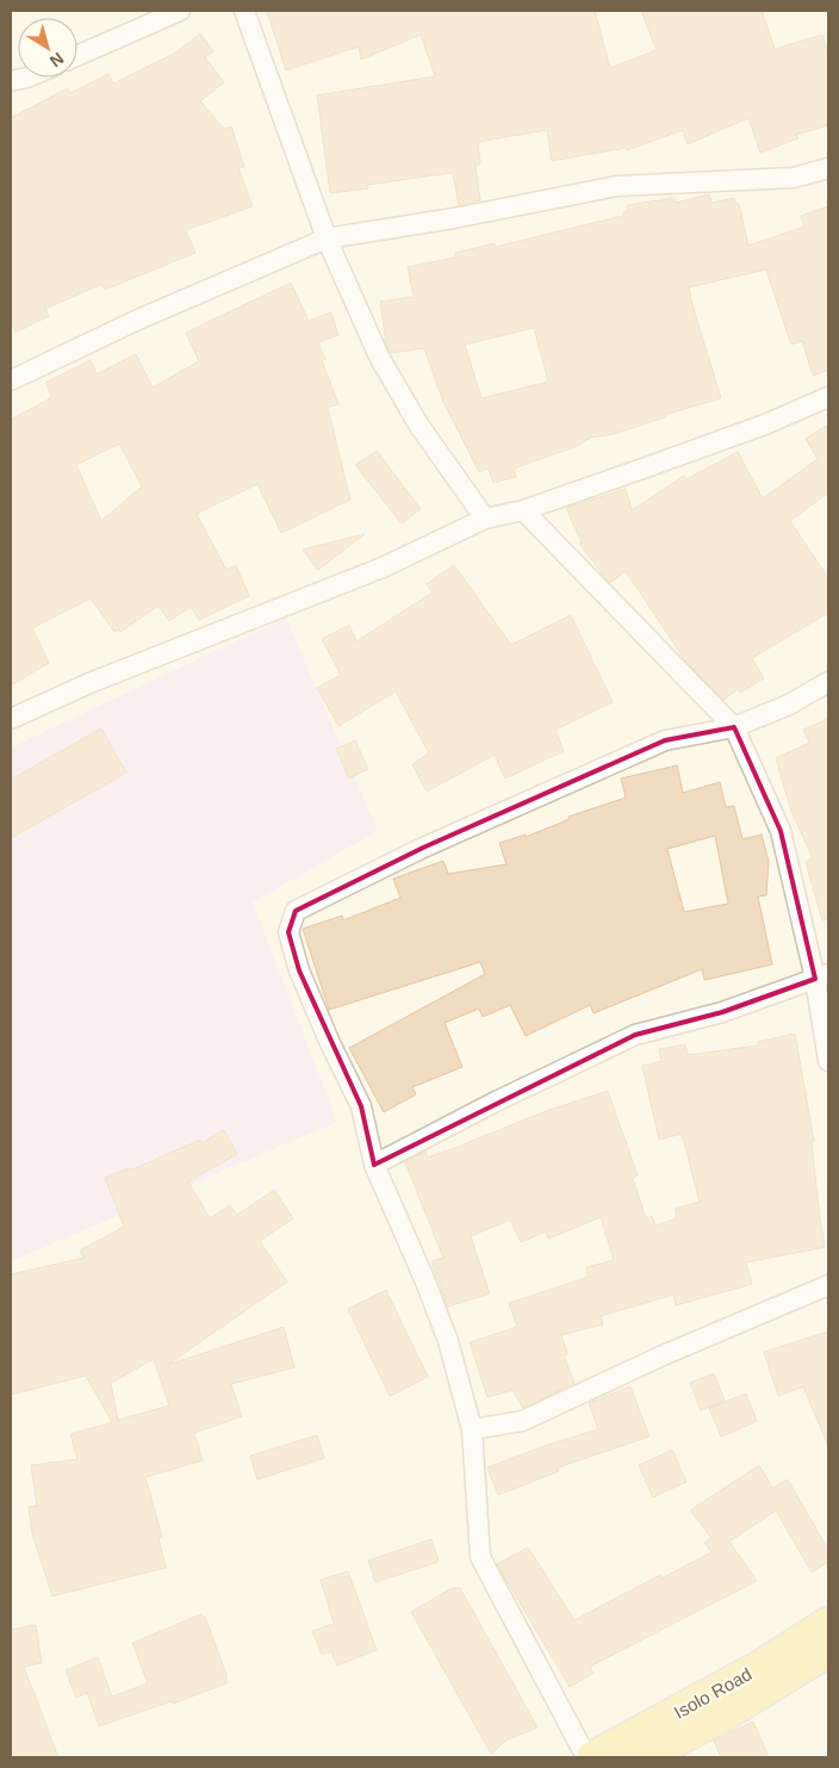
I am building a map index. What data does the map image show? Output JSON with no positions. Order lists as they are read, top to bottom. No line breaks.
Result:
{"streets":{"main road":["Isolo Road"]},"north":"bottom right"}
